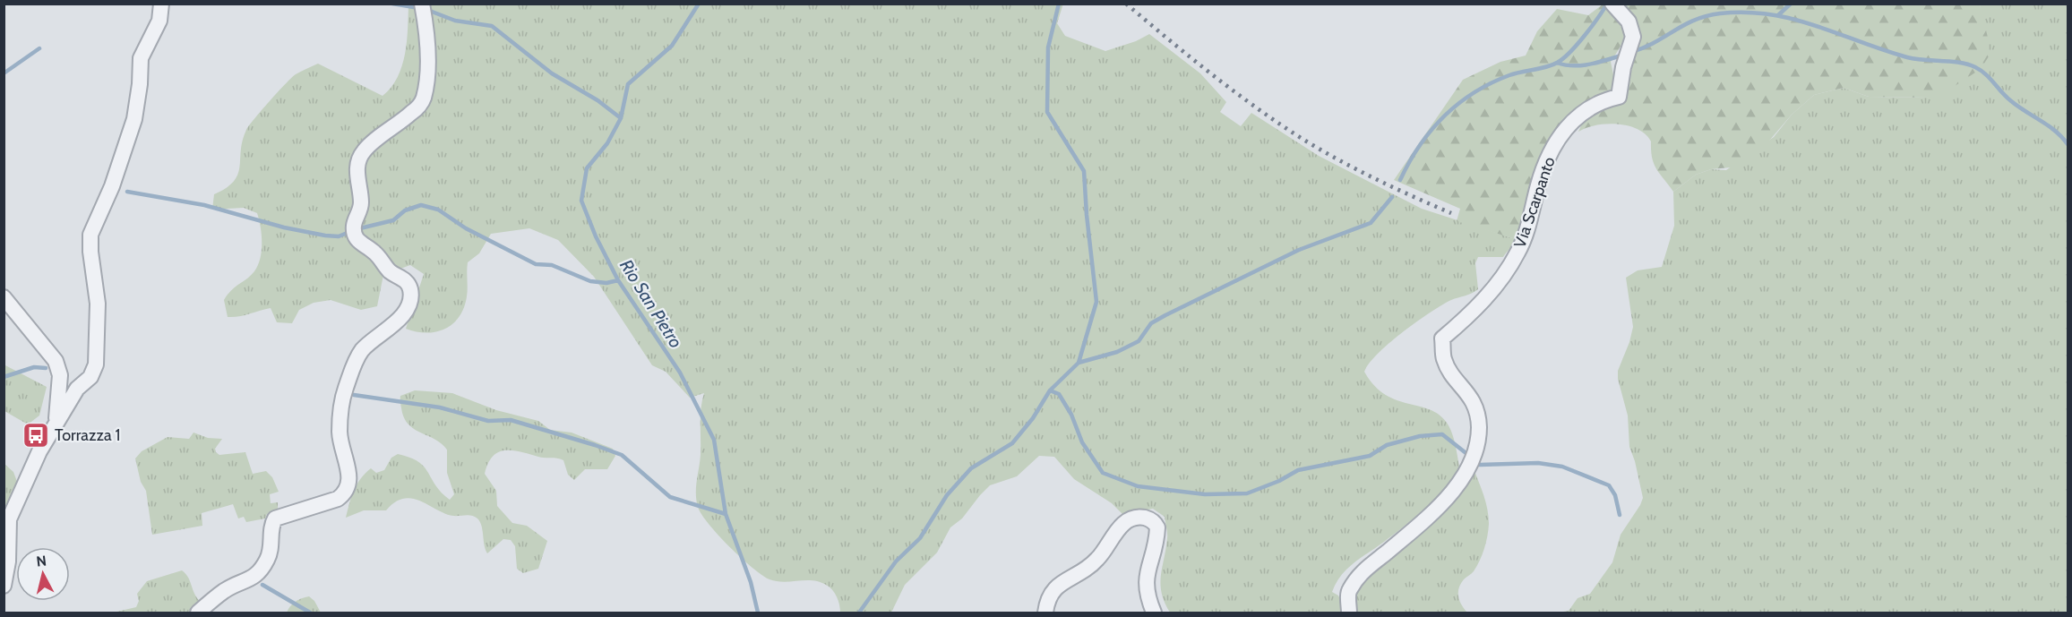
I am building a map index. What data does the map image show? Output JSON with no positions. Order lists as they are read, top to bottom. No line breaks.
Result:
{"streets":{"street":["Via Scarpanto"]},"water":["Rio San Pietro"],"places":{"bus stop":["Torrazza 1"]},"north":"top"}
